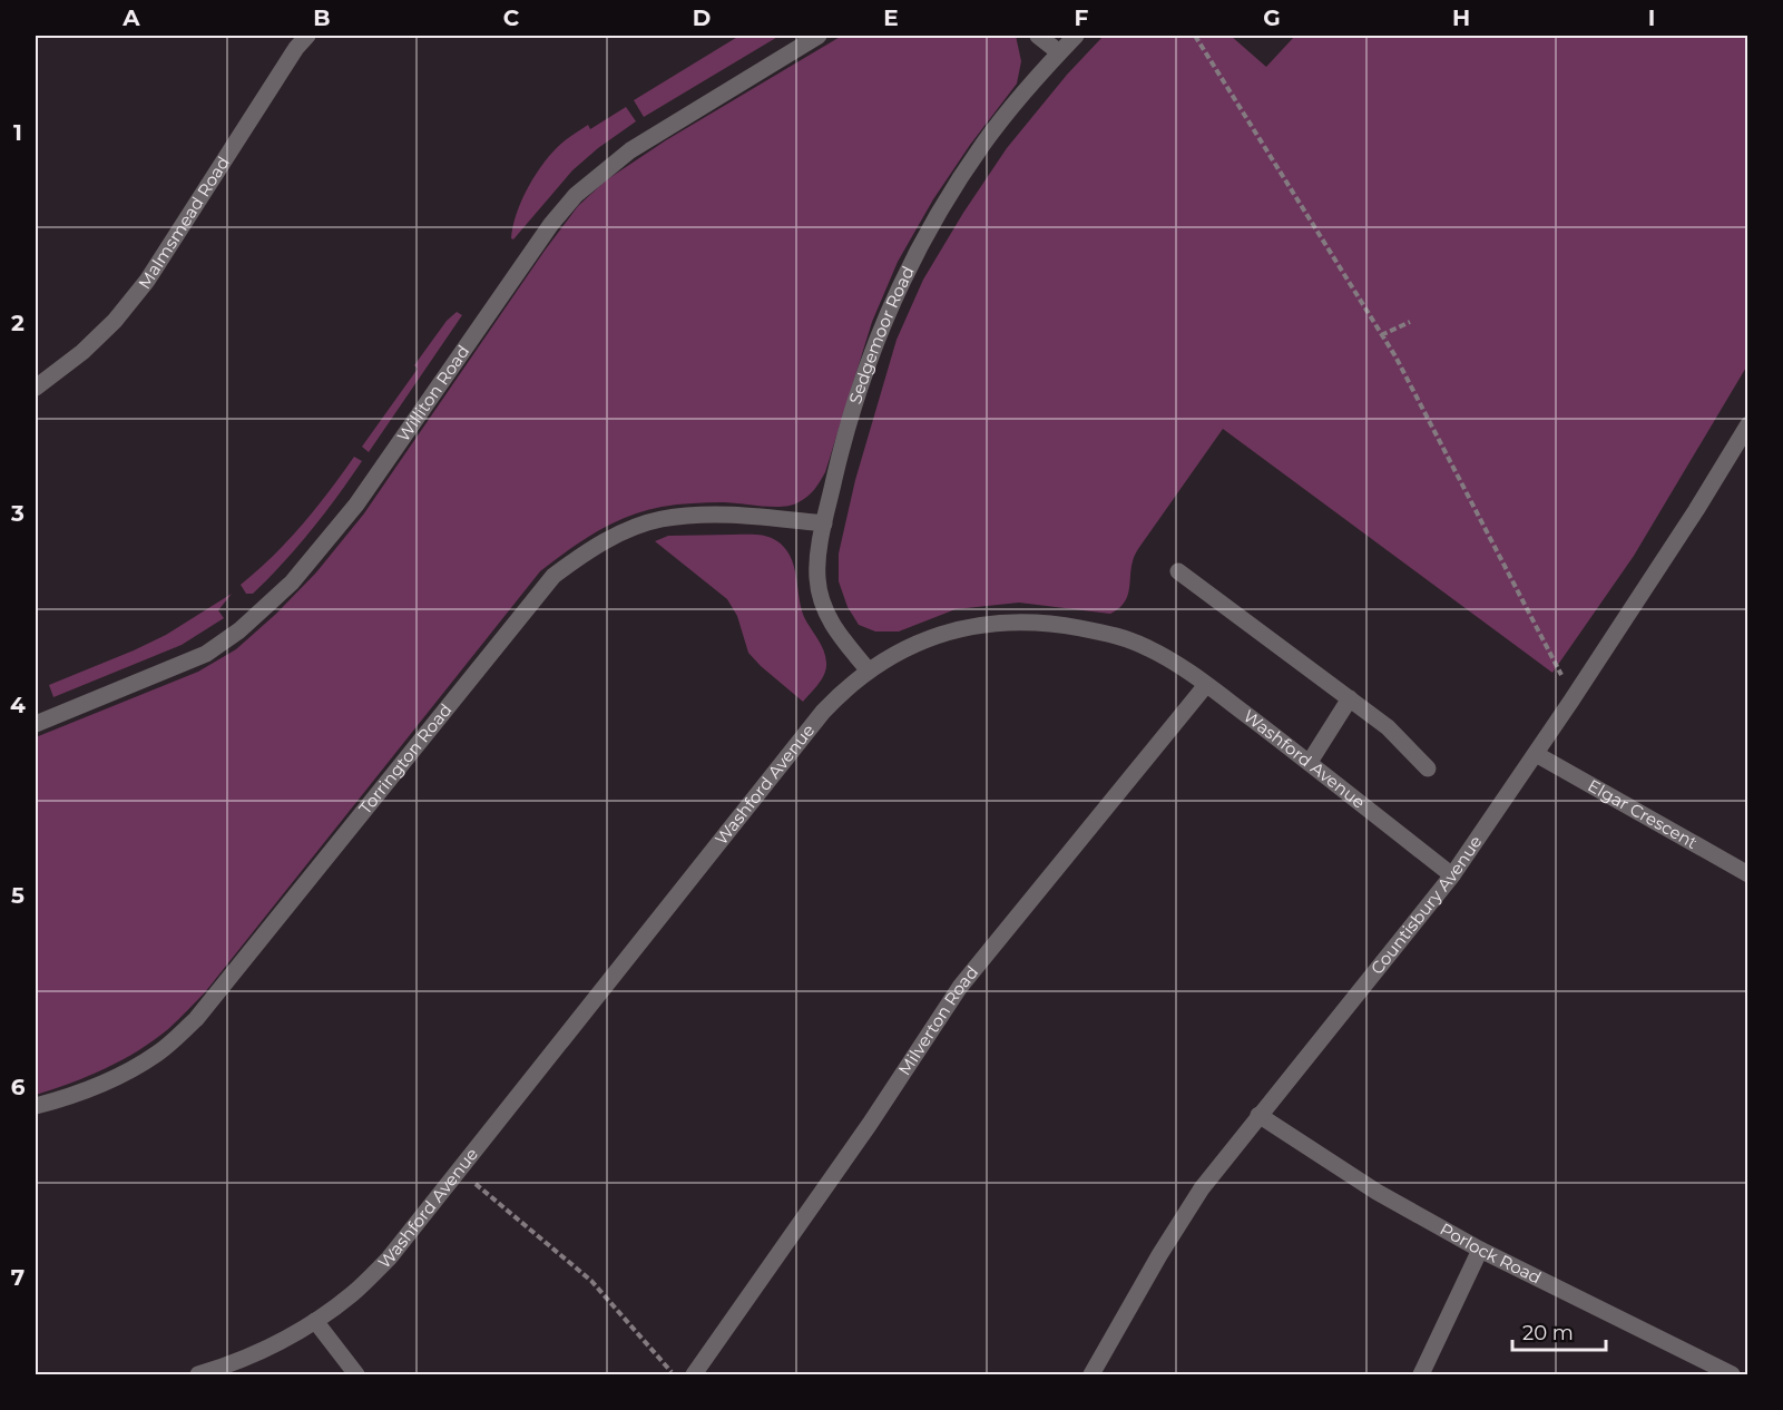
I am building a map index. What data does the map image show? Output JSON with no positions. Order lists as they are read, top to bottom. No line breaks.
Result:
{"streets":{"street":["Malmsmead Road","Sedgemoor Road","Williton Road","Torrington Road","Washford Avenue","Elgar Crescent","Countisbury Avenue","Milverton Road","Porlock Road"]},"crossings":[["Sedgemoor Road","Torrington Road"],["Sedgemoor Road","Washford Avenue"],["Washford Avenue","Countisbury Avenue"],["Washford Avenue","Milverton Road"],["Elgar Crescent","Countisbury Avenue"],["Countisbury Avenue","Porlock Road"]],"scale_bar":"20 m","grid":{"columns":["A","B","C","D","E","F","G","H","I"],"rows":["1","2","3","4","5","6","7"]}}
